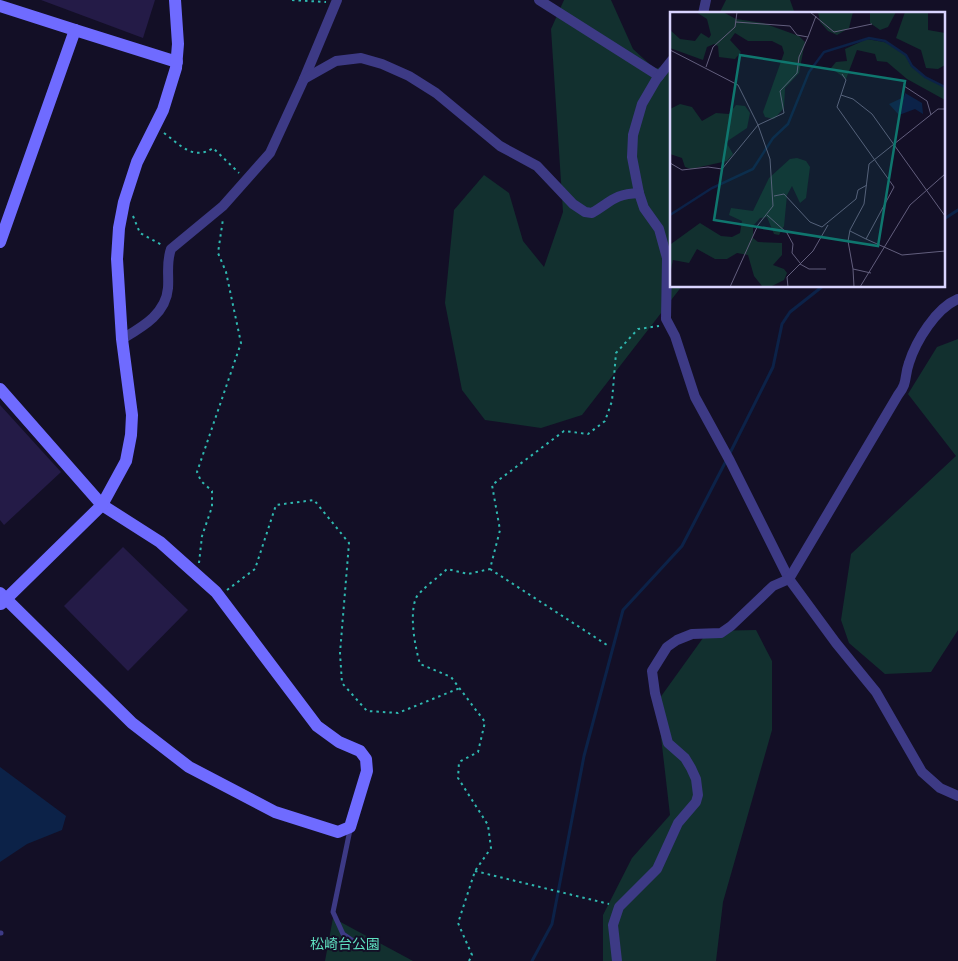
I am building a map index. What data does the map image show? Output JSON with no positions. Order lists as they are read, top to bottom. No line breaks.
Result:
{"parks":["松崎台公園"]}
